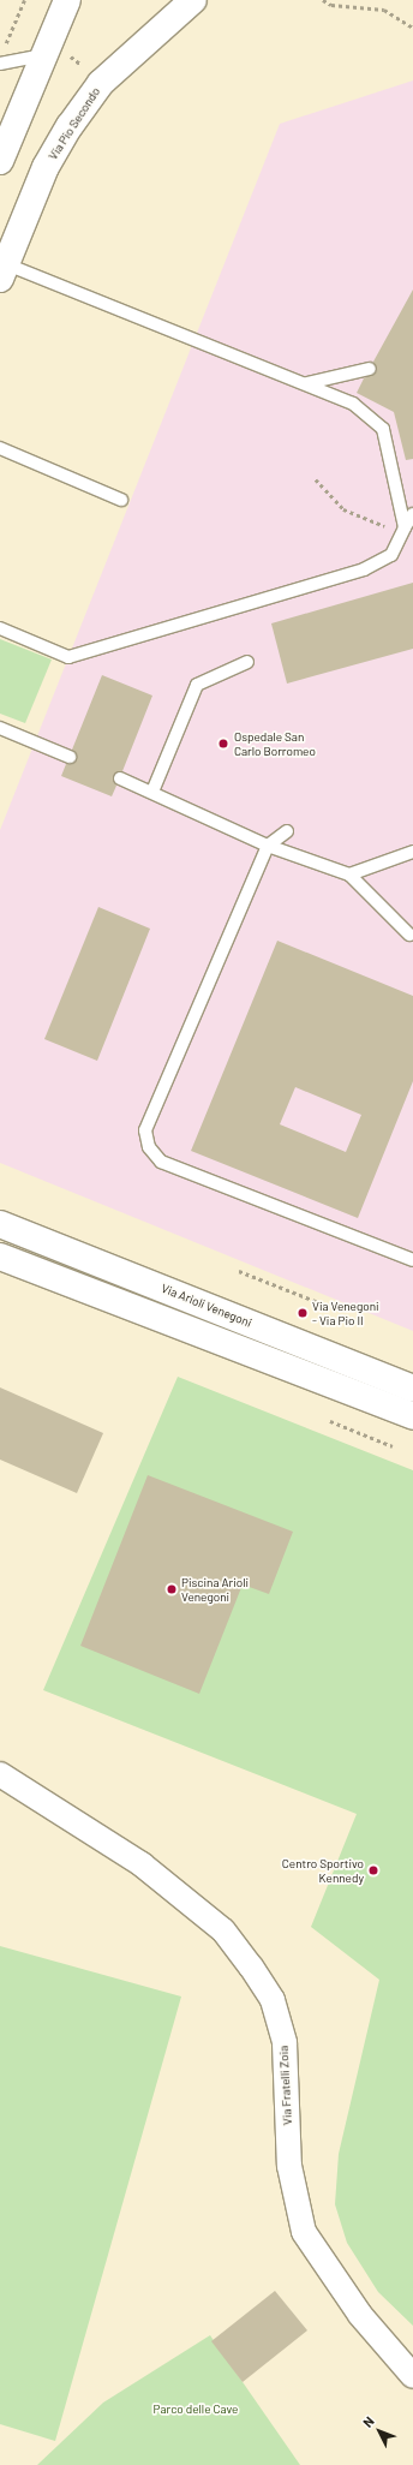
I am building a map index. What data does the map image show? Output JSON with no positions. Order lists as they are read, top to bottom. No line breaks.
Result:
{"streets":{"main road":["Via Pio Secondo","Via Arioli Venegoni"],"street":["Via Fratelli Zoia"]},"parks":["Parco delle Cave"],"places":["Ospedale San Carlo Borromeo","Via Venegoni - Via Pio II","Piscina Arioli Venegoni","Centro Sportivo Kennedy"],"north":"top left"}
